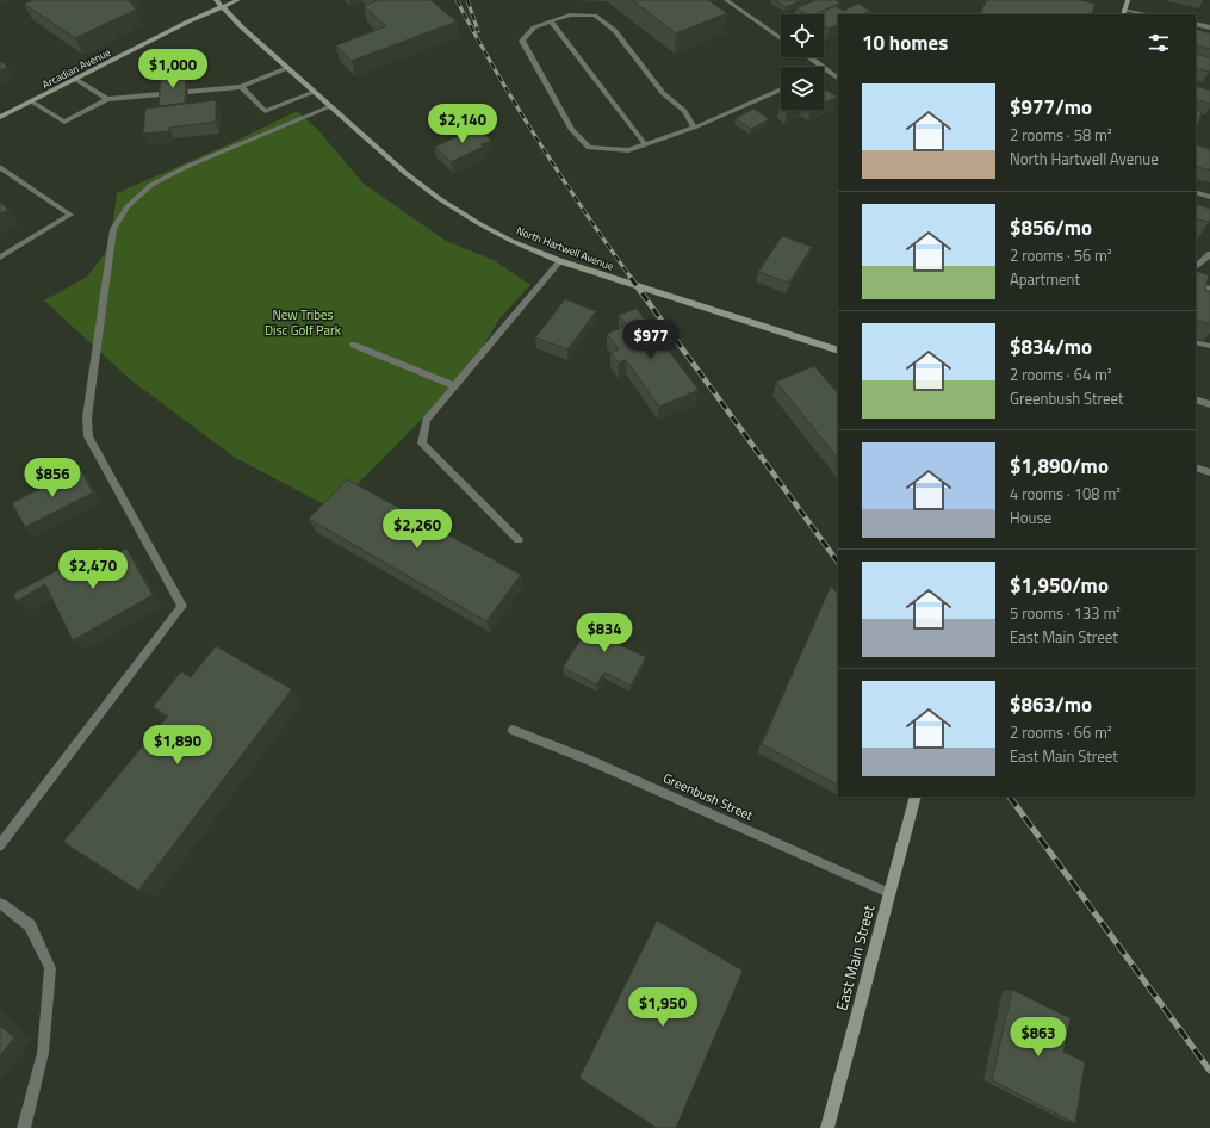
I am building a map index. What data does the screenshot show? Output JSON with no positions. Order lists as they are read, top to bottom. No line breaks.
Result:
{"streets":{"street":["Arcadian Avenue","North Hartwell Avenue","Greenbush Street","East Main Street"]},"crossings":[["Arcadian Avenue","North Hartwell Avenue"],["Greenbush Street","East Main Street"]],"parks":["New Tribes Disc Golf Park"],"page":{"heading":"10 homes","price":["$1,000","$2,140","$977","$856","$2,260","$2,470","$834","$1,890","$1,950","$863"],"list":[{"name":"$977/mo","note":"2 rooms · 58 m² · North Hartwell Avenue"},{"name":"$856/mo","note":"2 rooms · 56 m² · Apartment"},{"name":"$834/mo","note":"2 rooms · 64 m² · Greenbush Street"},{"name":"$1,890/mo","note":"4 rooms · 108 m² · House"},{"name":"$1,950/mo","note":"5 rooms · 133 m² · East Main Street"},{"name":"$863/mo","note":"2 rooms · 66 m² · East Main Street"}]}}
